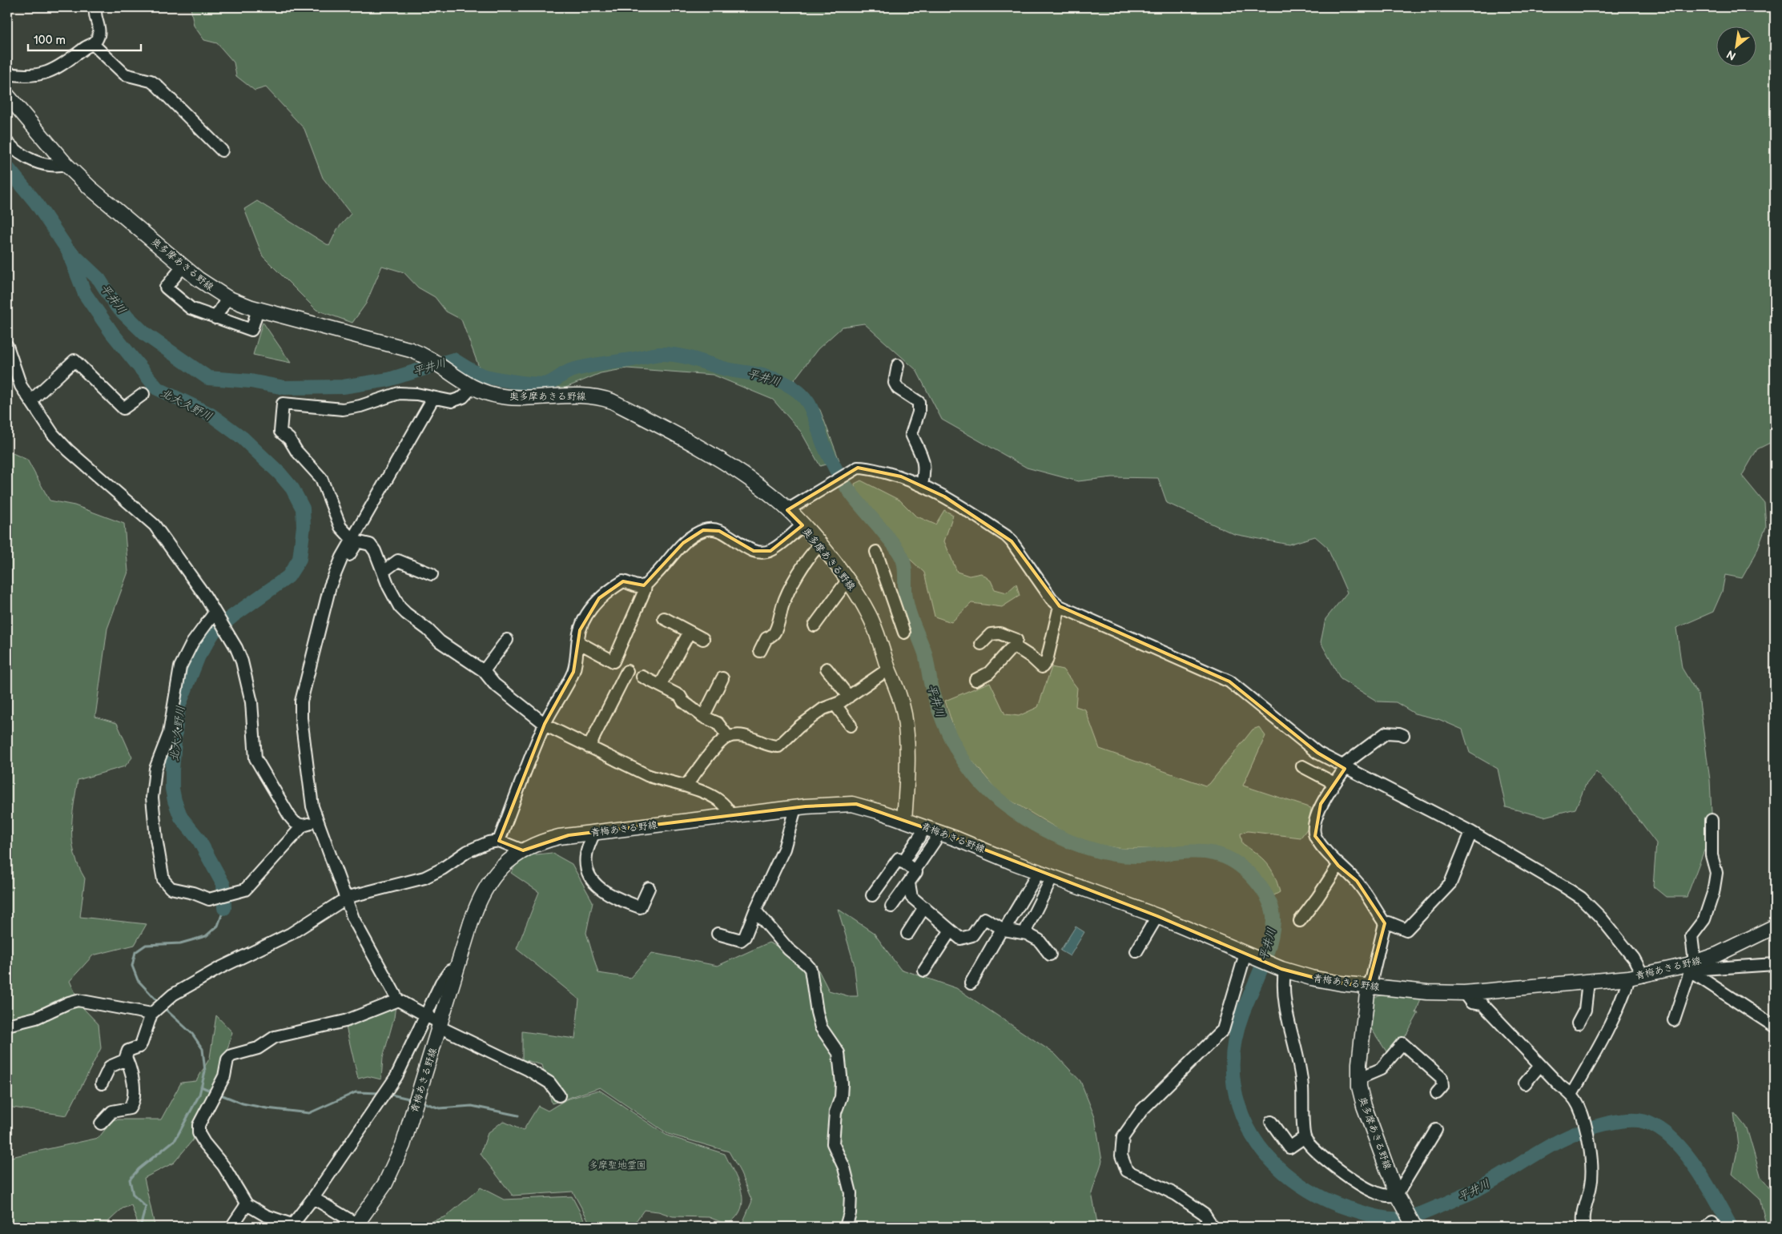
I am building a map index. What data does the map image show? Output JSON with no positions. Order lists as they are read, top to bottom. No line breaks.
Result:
{"streets":{"main road":["奥多摩あきる野線","青梅あきる野線"]},"crossings":[["奥多摩あきる野線","青梅あきる野線"]],"water":["平井川","北大久野川"],"parks":["多摩聖地霊園"],"scale_bar":"100 m","north":"bottom left"}
